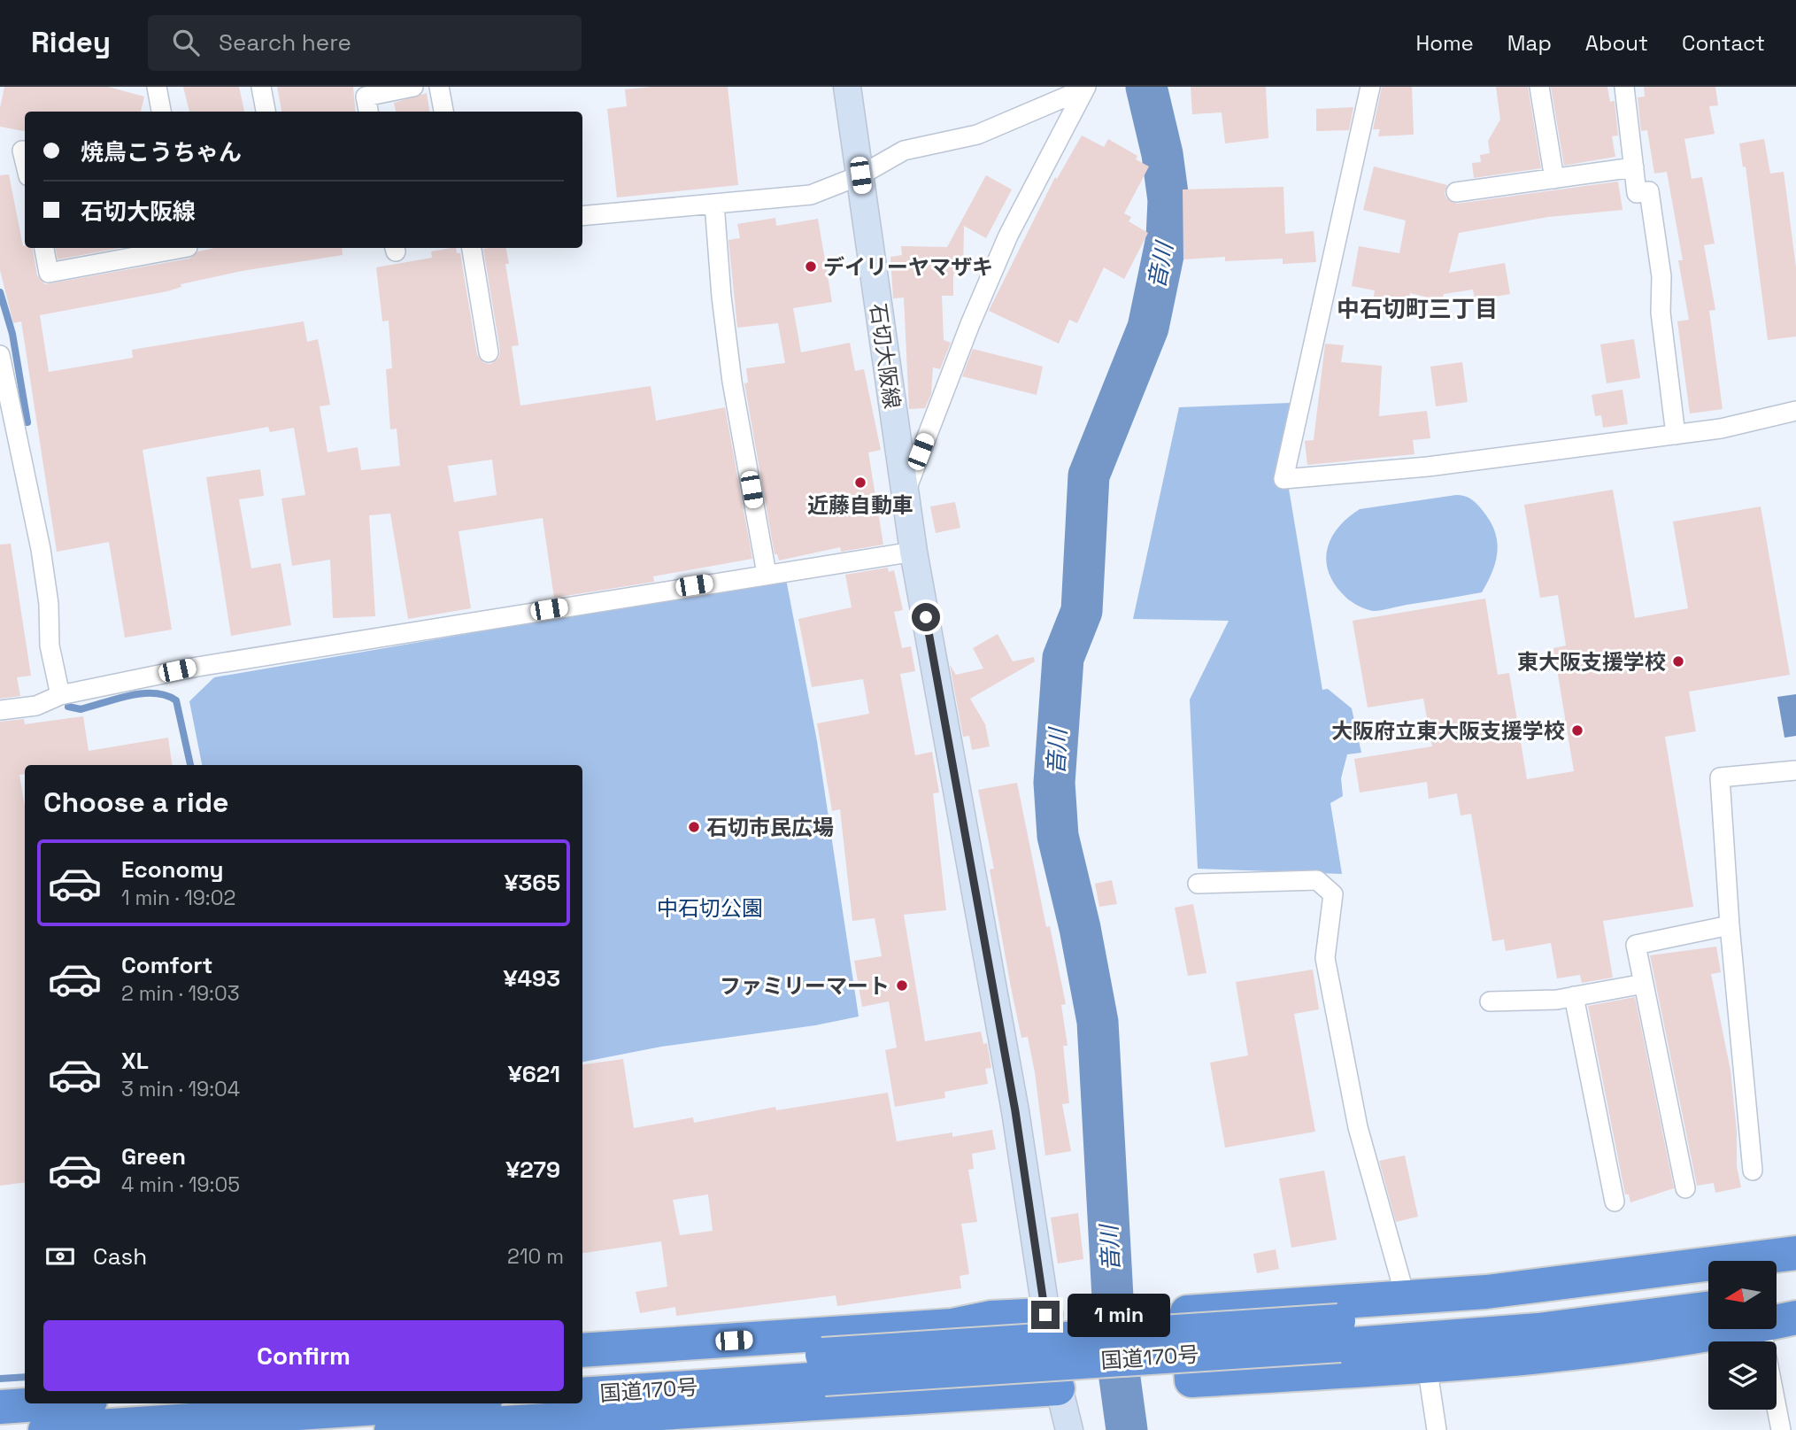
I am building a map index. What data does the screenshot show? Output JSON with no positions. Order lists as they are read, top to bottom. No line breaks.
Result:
{"streets":{"highway":["国道170号"],"main road":["石切大阪線"]},"districts":["中石切町三丁目"],"water":["音川"],"parks":["中石切公園"],"places":["デイリーヤマザキ","近藤自動車","東大阪支援学校","大阪府立東大阪支援学校","石切市民広場","ファミリーマート"],"north":"left","page":{"header":"Ridey","search":"Search here","nav":["Home","Map","About","Contact"],"banner":["焼鳥こうちゃん","石切大阪線"],"heading":"Choose a ride","list":[{"name":"Economy","note":"1 min · 19:02","value":"¥365"},{"name":"Comfort","note":"2 min · 19:03","value":"¥493"},{"name":"XL","note":"3 min · 19:04","value":"¥621"},{"name":"Green","note":"4 min · 19:05","value":"¥279"}],"pay":["Cash","210 m"],"bubble":"1 min","buttons":"Confirm"}}
